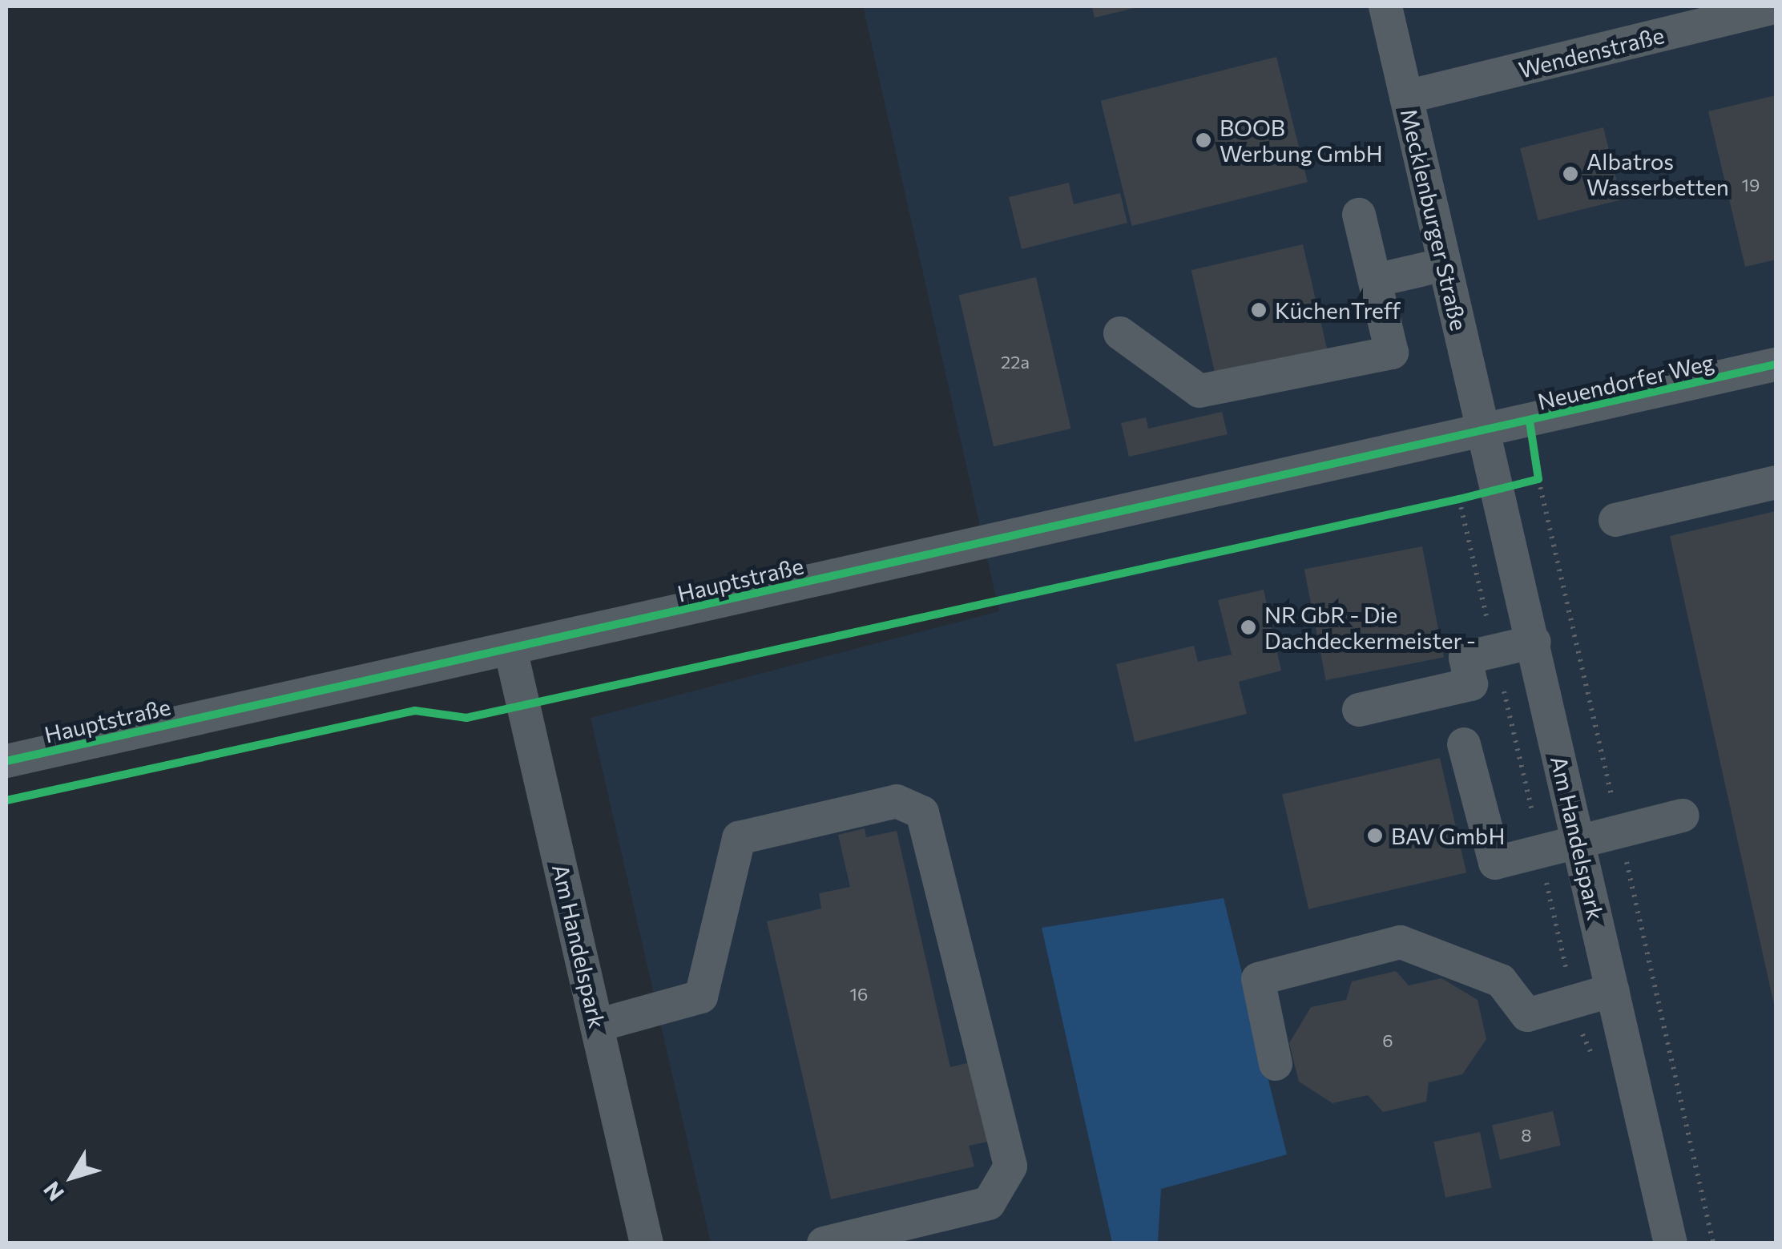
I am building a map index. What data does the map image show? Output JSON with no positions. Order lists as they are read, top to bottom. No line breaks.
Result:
{"streets":{"street":["Wendenstraße","Mecklenburger Straße","Neuendorfer Weg","Hauptstraße","Am Handelspark"]},"crossings":[["Wendenstraße","Mecklenburger Straße"],["Mecklenburger Straße","Neuendorfer Weg"],["Mecklenburger Straße","Hauptstraße"],["Mecklenburger Straße","Am Handelspark"],["Neuendorfer Weg","Hauptstraße"],["Neuendorfer Weg","Am Handelspark"],["Hauptstraße","Am Handelspark"]],"places":["BOOB Werbung GmbH","Albatros Wasserbetten","KüchenTreff","NR GbR - Die Dachdeckermeister -","BAV GmbH"],"house_numbers":["19","22a","16","6","8"],"north":"bottom left"}
